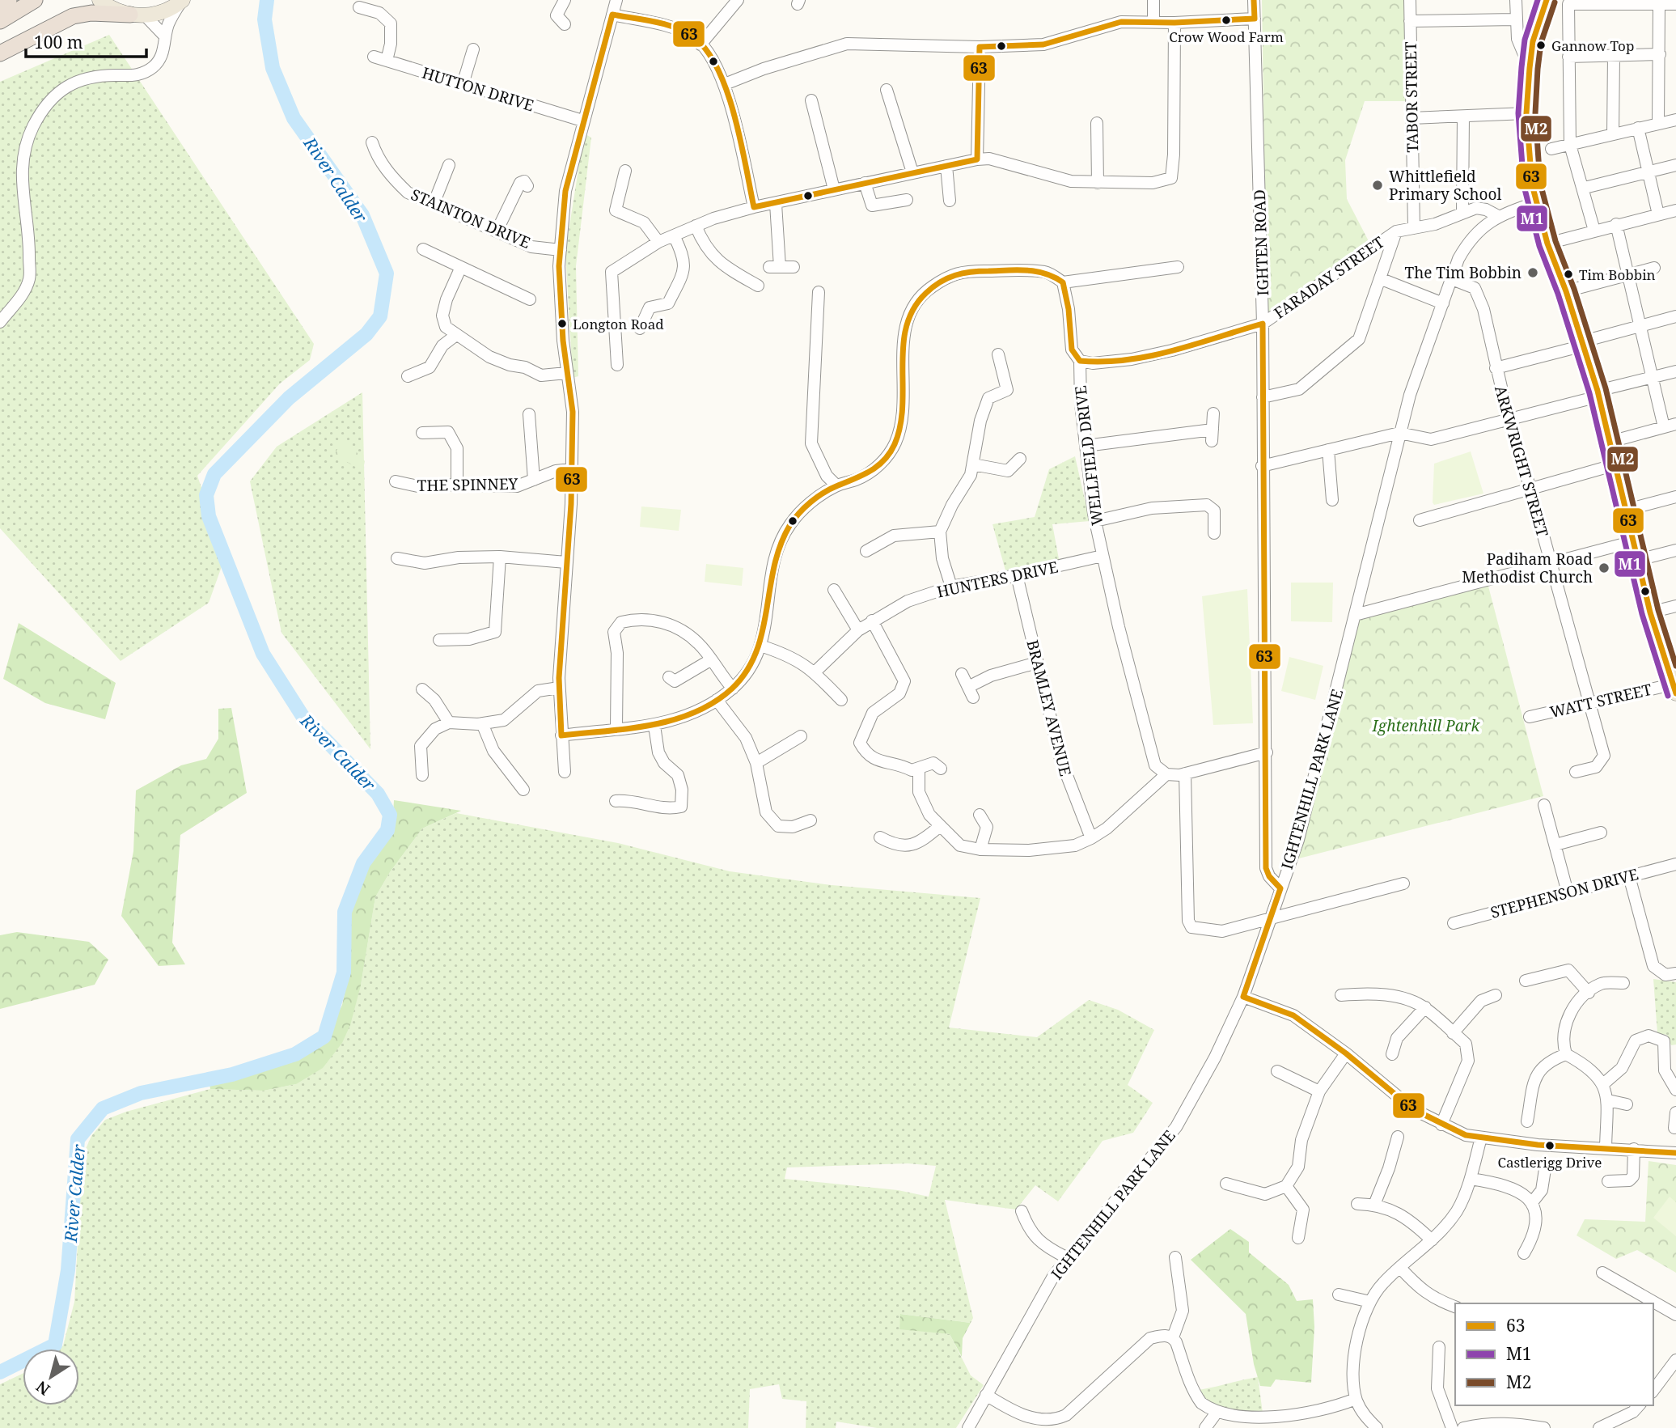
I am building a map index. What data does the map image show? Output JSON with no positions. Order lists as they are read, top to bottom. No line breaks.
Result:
{"streets":{"street":["HUTTON DRIVE","TABOR STREET","STAINTON DRIVE","IGHTEN ROAD","FARADAY STREET","WELLFIELD DRIVE","ARKWRIGHT STREET","THE SPINNEY","HUNTERS DRIVE","WATT STREET","BRAMLEY AVENUE","IGHTENHILL PARK LANE","STEPHENSON DRIVE"]},"crossings":[["IGHTEN ROAD","FARADAY STREET"],["IGHTEN ROAD","IGHTENHILL PARK LANE"],["FARADAY STREET","WELLFIELD DRIVE"],["WELLFIELD DRIVE","HUNTERS DRIVE"],["ARKWRIGHT STREET","WATT STREET"],["ARKWRIGHT STREET","IGHTENHILL PARK LANE"],["HUNTERS DRIVE","BRAMLEY AVENUE"]],"water":["River Calder"],"parks":["Ightenhill Park"],"places":["Crow Wood Farm","Gannow Top","Whittlefield Primary School","The Tim Bobbin","Tim Bobbin","Longton Road","Padiham Road Methodist Church","Castlerigg Drive"],"lines":["transit line 63","transit line M1","transit line M2"],"legend":["63","M1","M2"],"scale_bar":"100 m","north":"bottom left"}
